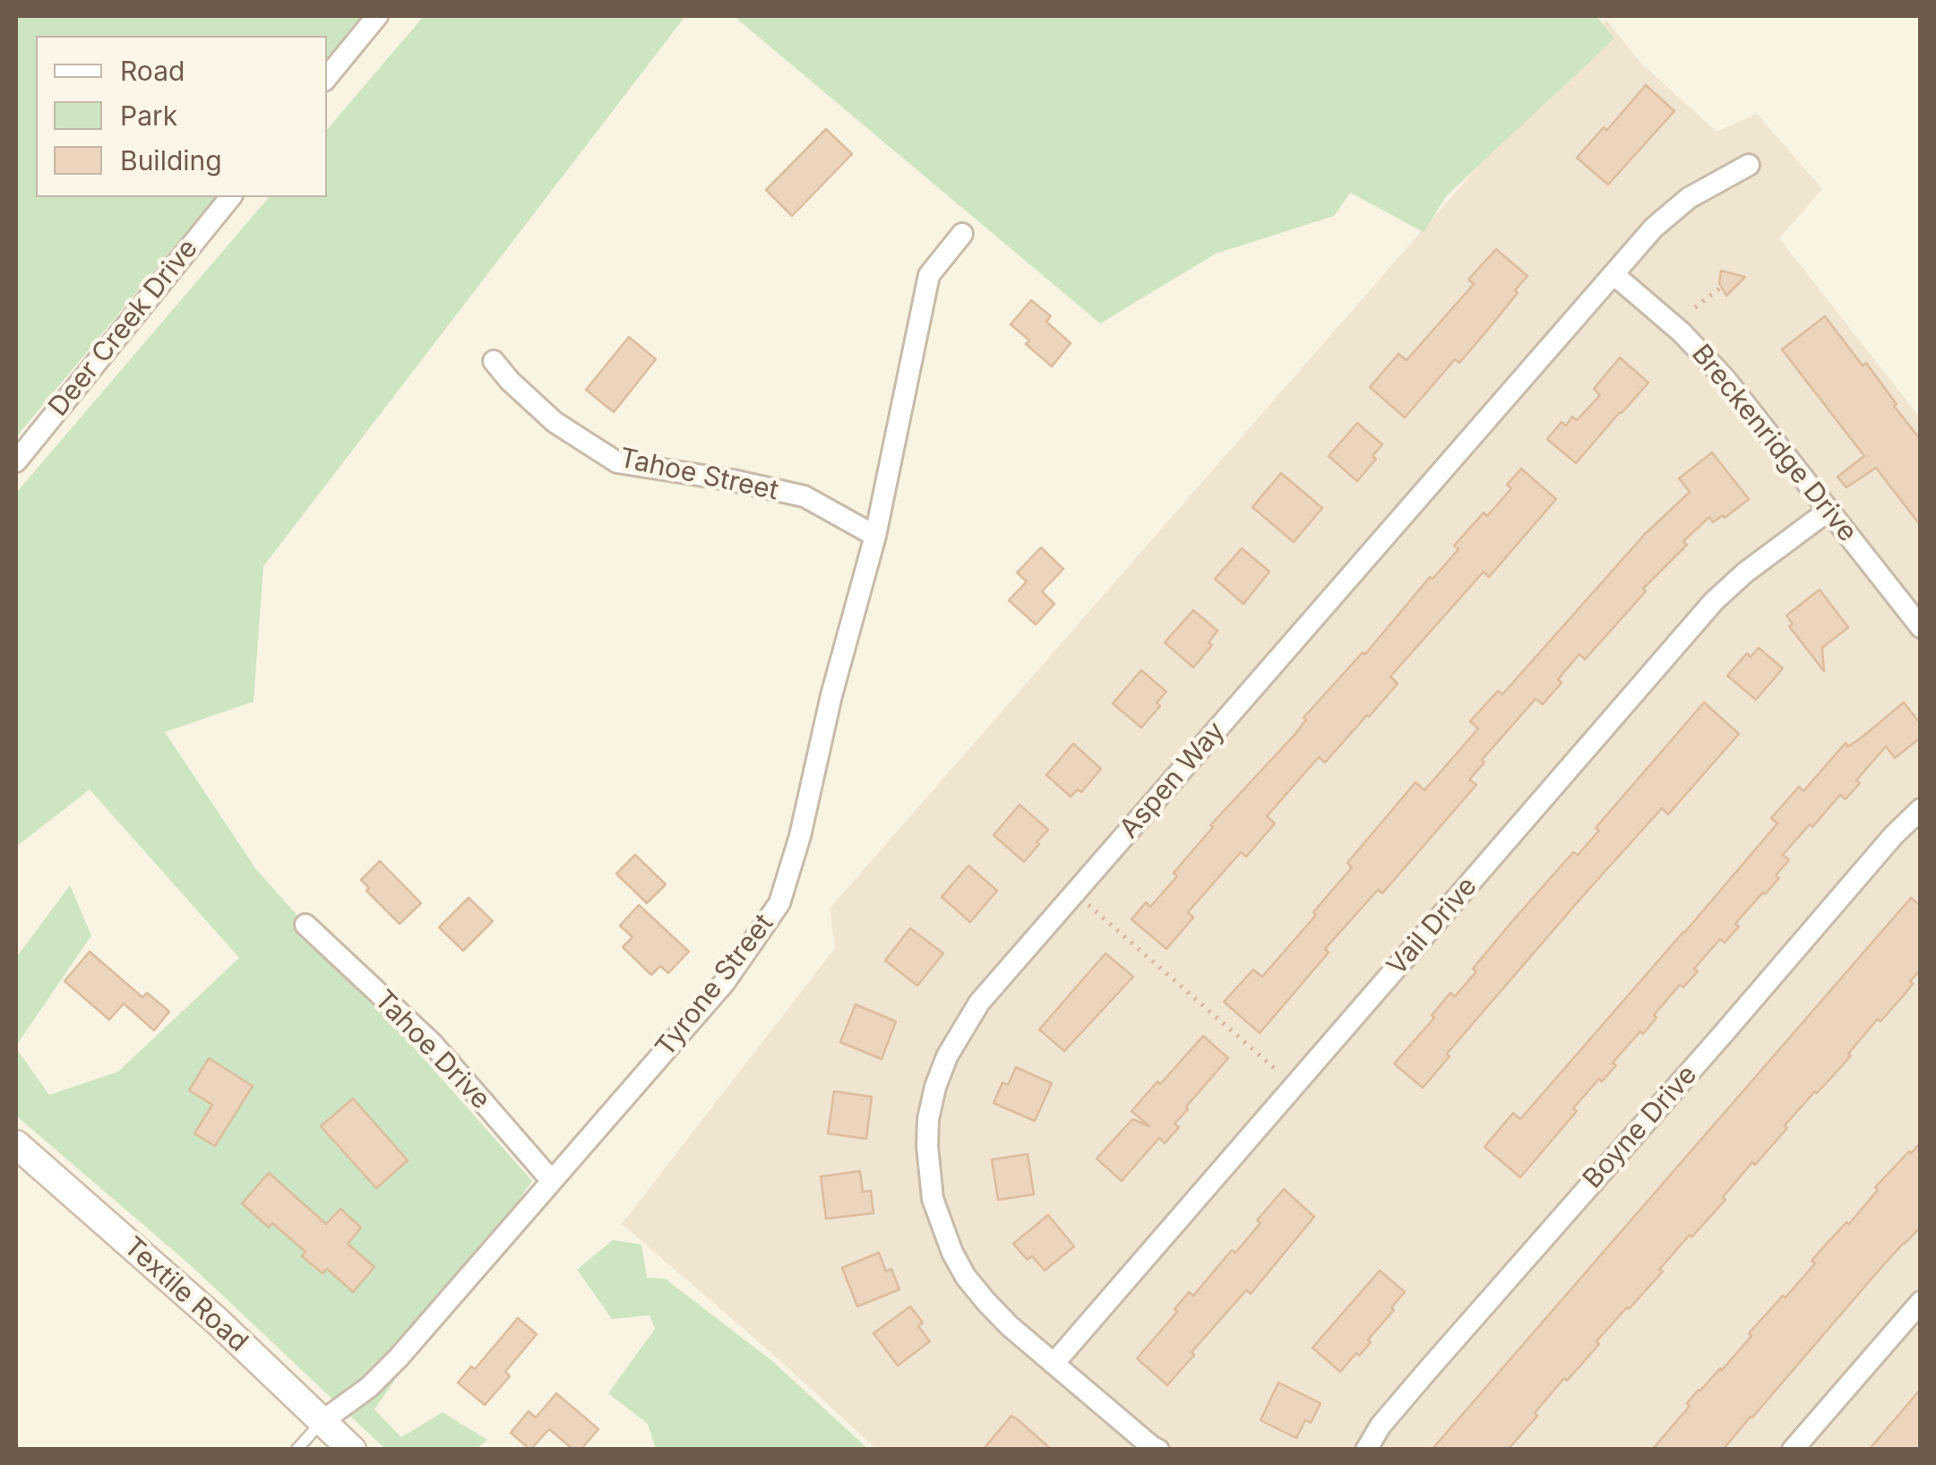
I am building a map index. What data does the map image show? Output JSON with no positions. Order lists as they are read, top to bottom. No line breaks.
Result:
{"streets":{"main road":["Textile Road"],"street":["Deer Creek Drive","Breckenridge Drive","Tahoe Street","Aspen Way","Vail Drive","Tyrone Street","Tahoe Drive","Boyne Drive"]},"crossings":[["Breckenridge Drive","Aspen Way"],["Breckenridge Drive","Vail Drive"],["Tahoe Street","Tyrone Street"],["Aspen Way","Vail Drive"],["Tyrone Street","Tahoe Drive"],["Tyrone Street","Textile Road"]],"legend":["Road","Park","Building"]}
